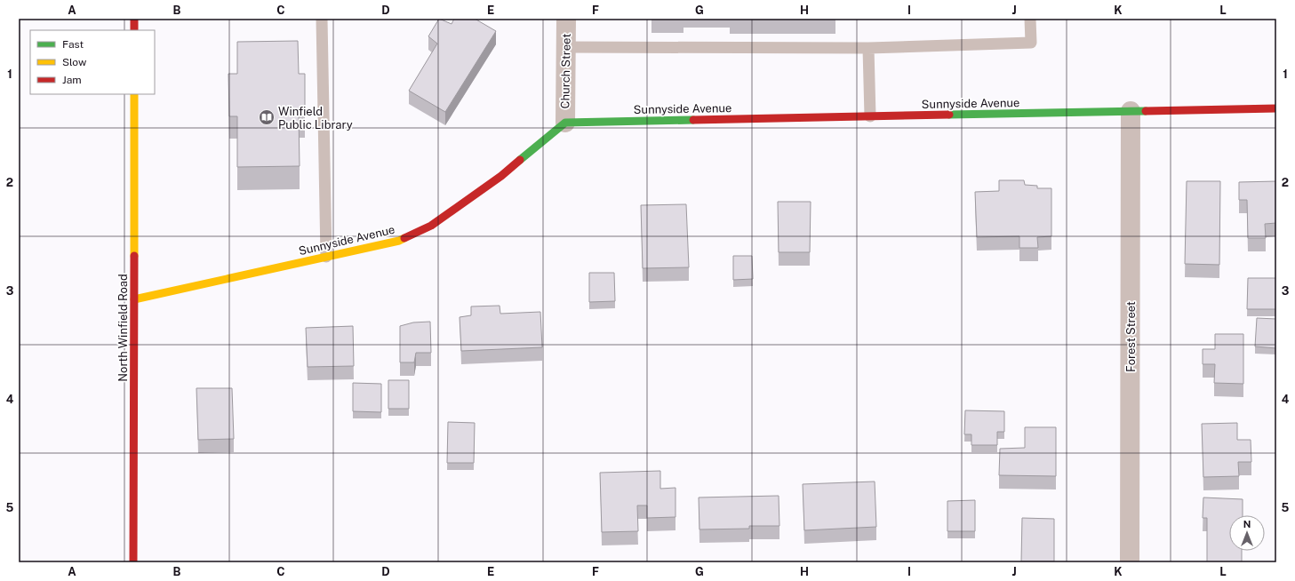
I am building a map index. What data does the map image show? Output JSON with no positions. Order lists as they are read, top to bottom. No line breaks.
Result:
{"streets":{"street":["Church Street","Sunnyside Avenue","North Winfield Road","Forest Street"]},"crossings":[["Church Street","Sunnyside Avenue"],["Sunnyside Avenue","North Winfield Road"],["Sunnyside Avenue","Forest Street"]],"places":{"library":["Winfield Public Library"]},"legend":["Fast","Slow","Jam"],"north":"top","grid":{"columns":["A","B","C","D","E","F","G","H","I","J","K","L"],"rows":["1","2","3","4","5"]}}
